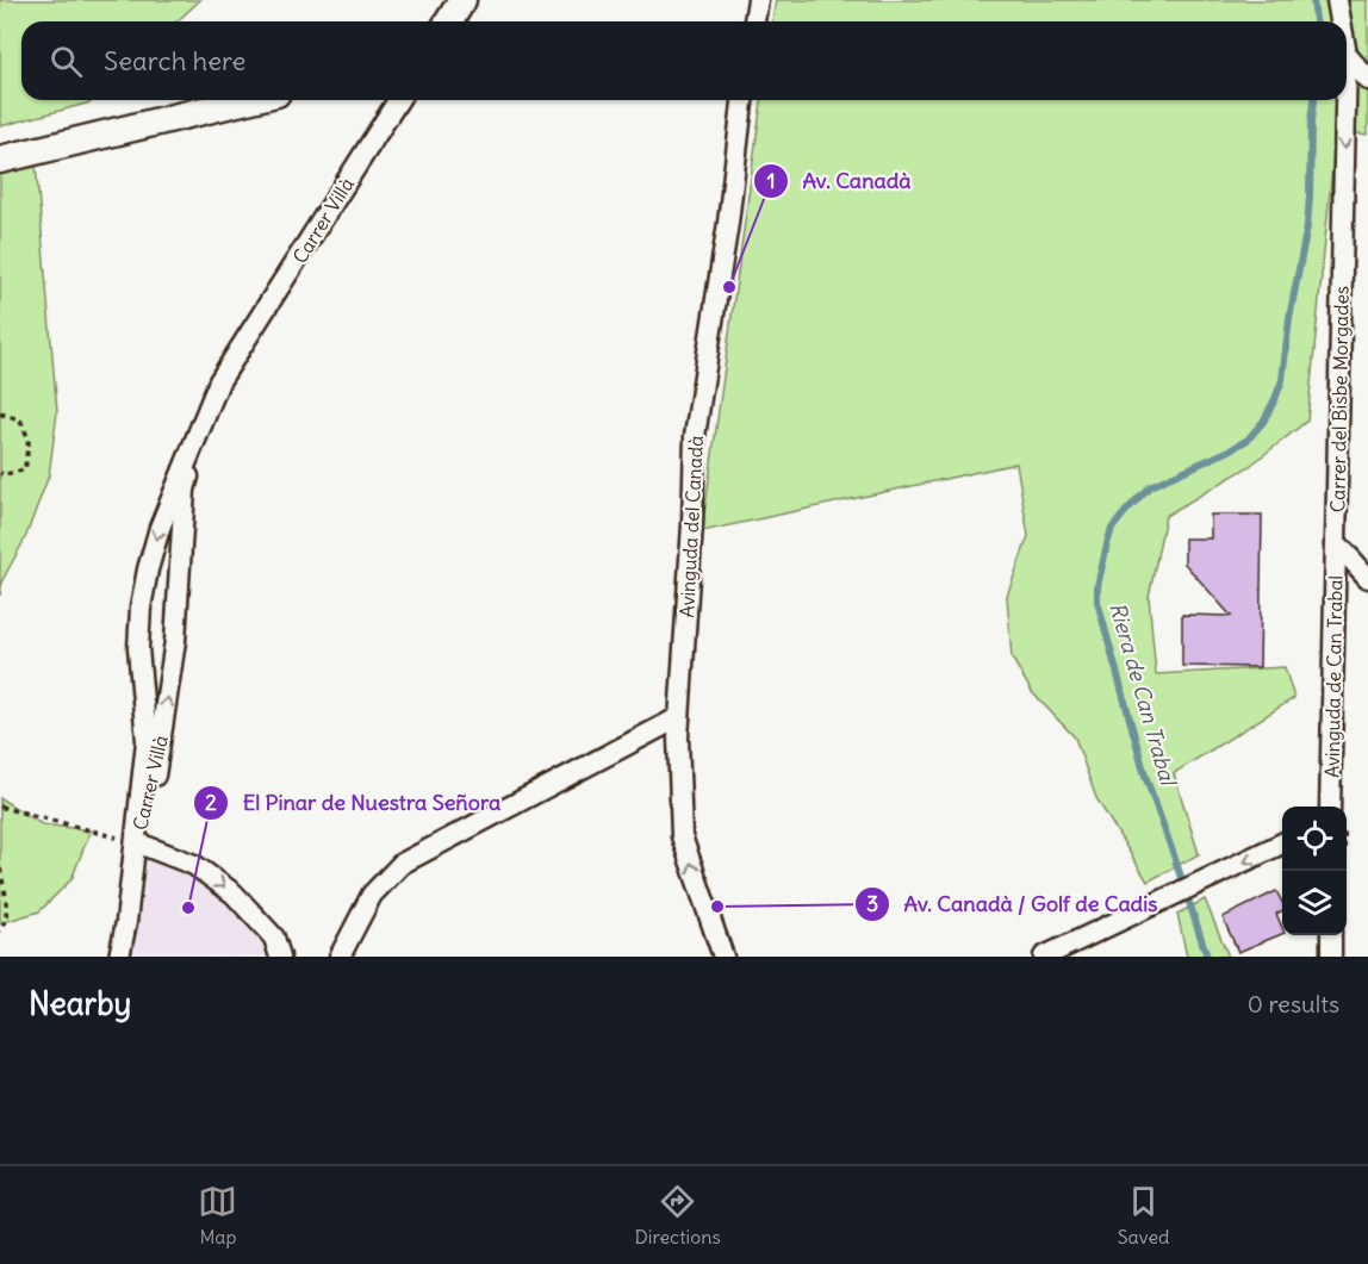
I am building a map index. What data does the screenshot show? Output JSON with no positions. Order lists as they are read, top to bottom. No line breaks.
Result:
{"streets":{"street":["Carrer Villà","Carrer del Bisbe Morgades","Avinguda del Canadà","Avinguda de Can Trabal"]},"crossings":[["Carrer del Bisbe Morgades","Avinguda de Can Trabal"]],"one_way":["Carrer del Bisbe Morgades"],"water":["Riera de Can Trabal"],"places":["Av. Canadà","Av. Canadà / Golf de Cadis","El Pinar de Nuestra Señora"],"page":{"search":"Search here","heading":["Nearby","0 results"],"nav":["Map","Directions","Saved"]}}
